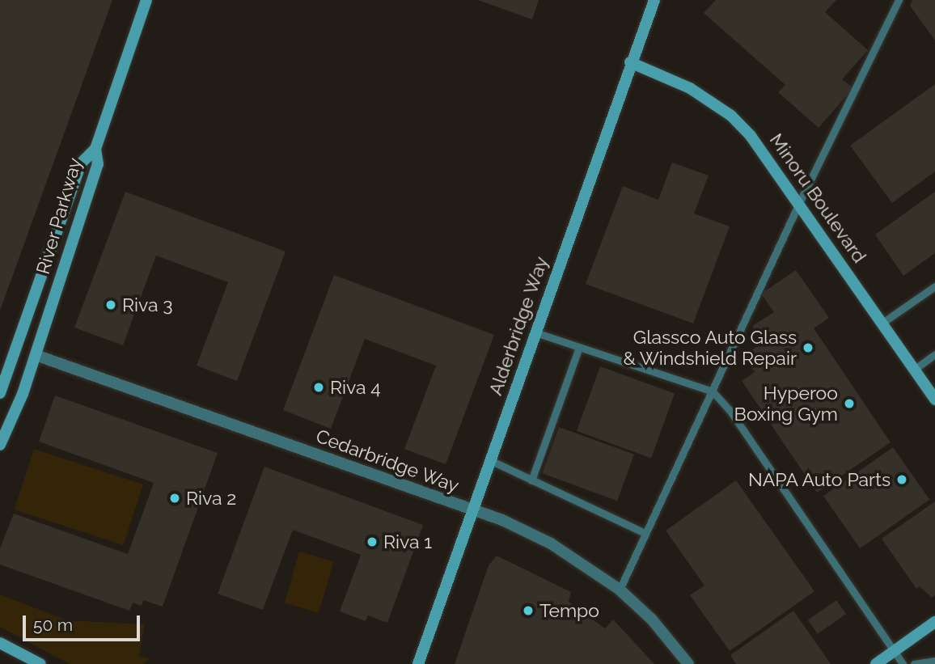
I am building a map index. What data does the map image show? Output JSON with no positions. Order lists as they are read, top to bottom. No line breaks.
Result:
{"streets":{"street":["Minoru Boulevard","River Parkway","Alderbridge Way","Cedarbridge Way"]},"crossings":[["Minoru Boulevard","Alderbridge Way"],["River Parkway","Cedarbridge Way"],["Alderbridge Way","Cedarbridge Way"]],"places":["Riva 3","Glassco Auto Glass & Windshield Repair","Riva 4","Hyperoo Boxing Gym","NAPA Auto Parts","Riva 2","Riva 1","Tempo"],"scale_bar":"50 m"}
